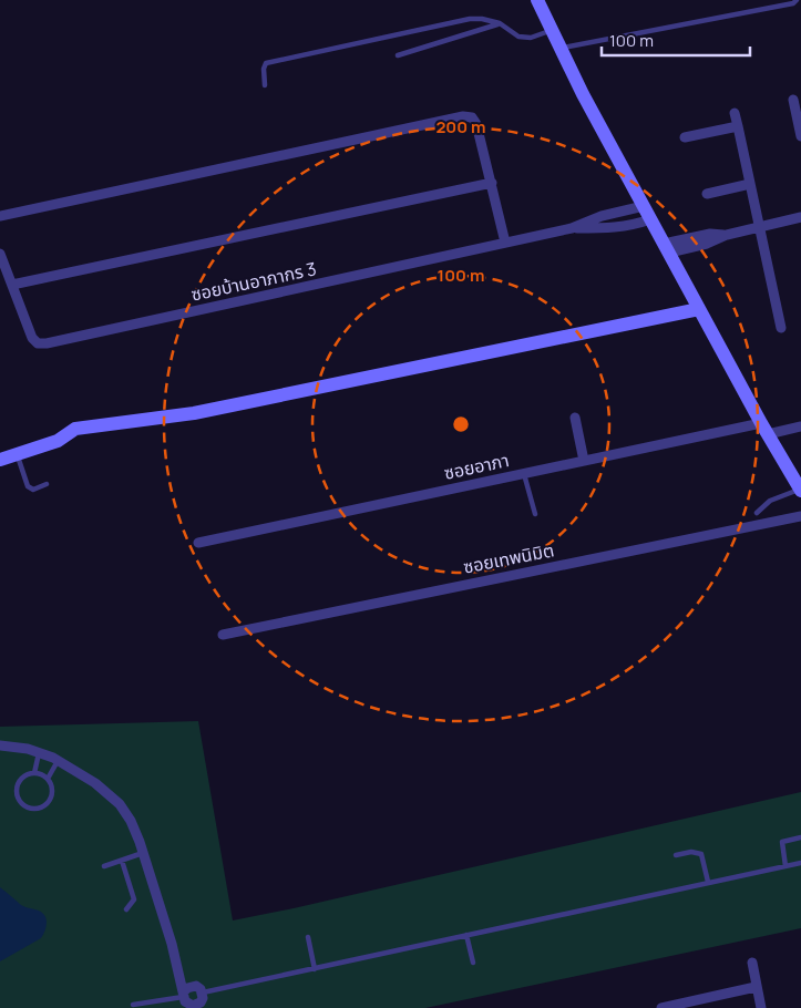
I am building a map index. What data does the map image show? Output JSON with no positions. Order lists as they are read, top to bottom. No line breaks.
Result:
{"streets":{"street":["ซอยบ้านอาภากร 3","ซอยอาภา","ซอยเทพนิมิต"]},"scale_bar":"100 m","rings":["200 m","100 m"]}
